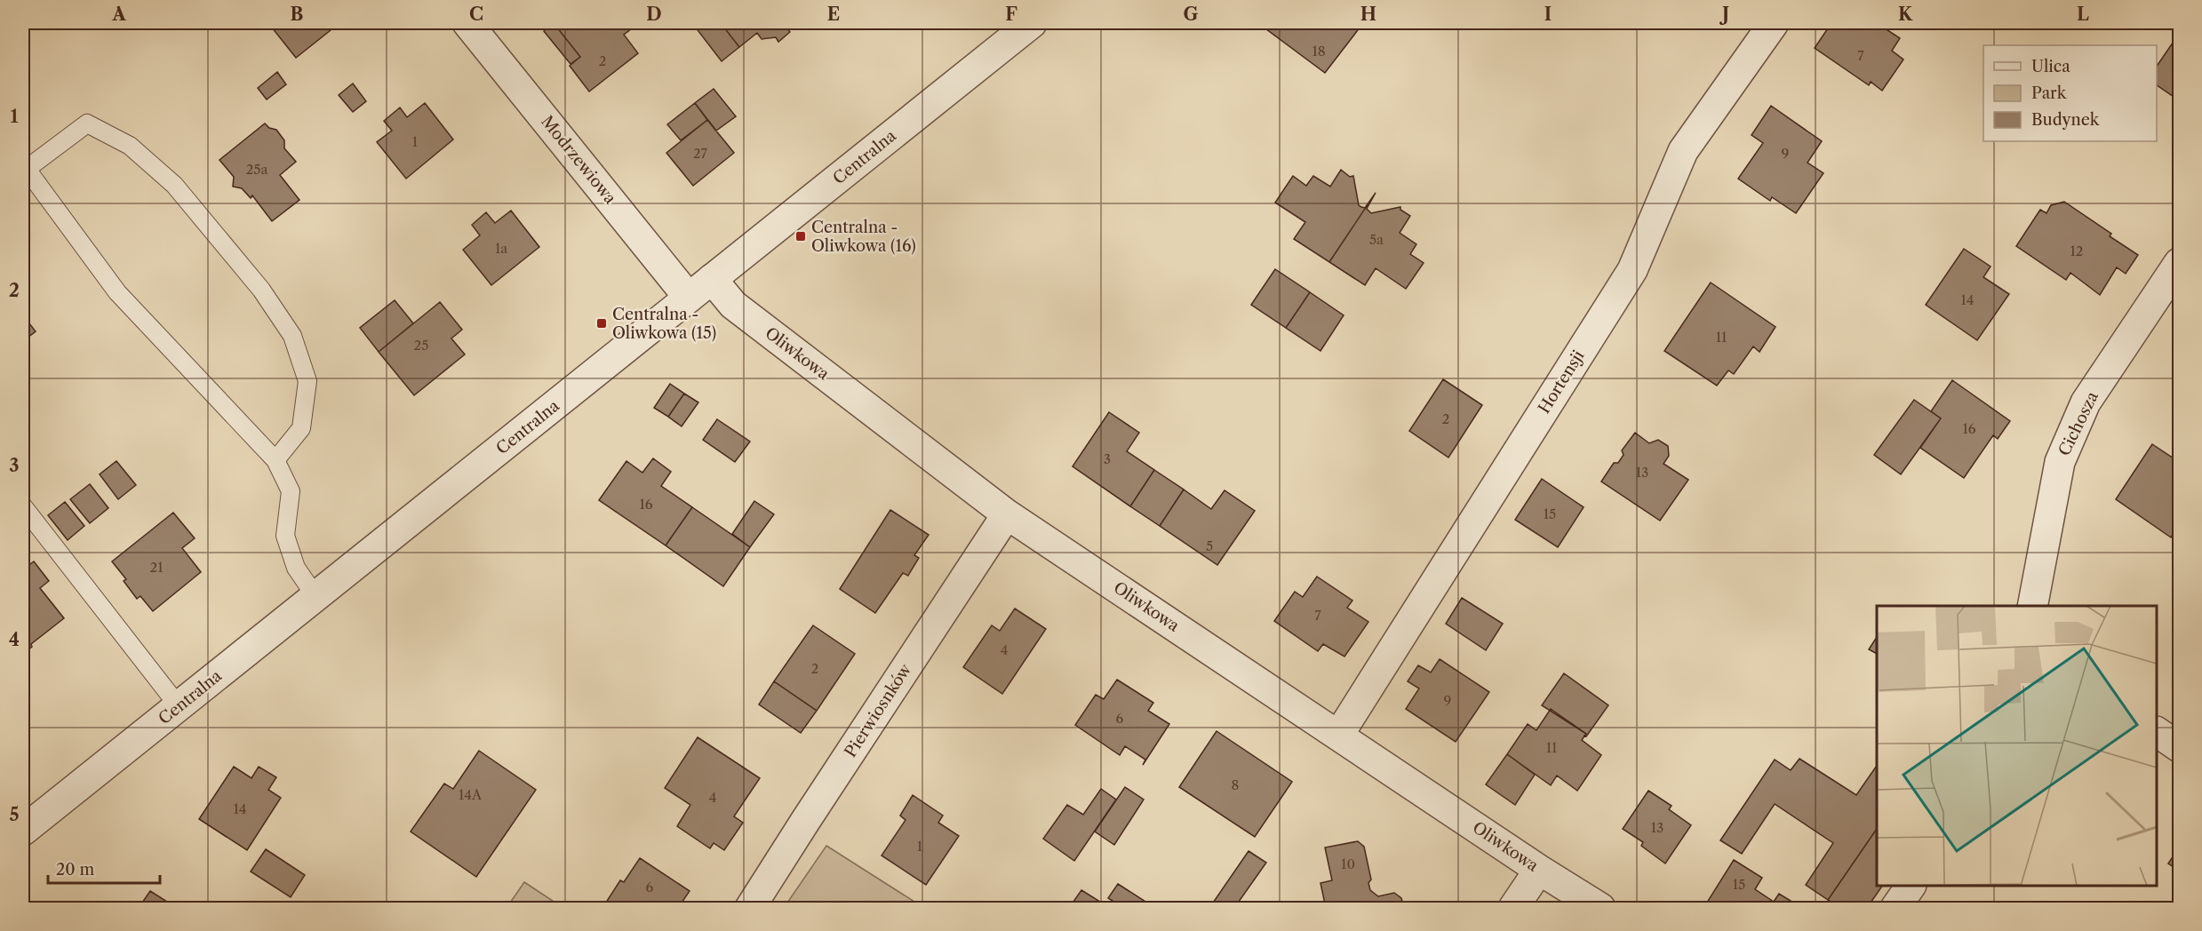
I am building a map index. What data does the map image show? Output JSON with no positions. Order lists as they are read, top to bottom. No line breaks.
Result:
{"streets":{"street":["Centralna","Modrzewiowa","Oliwkowa","Hortensji","Cichosza","Pierwiosnków"]},"crossings":[["Centralna","Modrzewiowa"],["Centralna","Oliwkowa"],["Oliwkowa","Hortensji"],["Oliwkowa","Pierwiosnków"]],"places":{"transit":["Centralna - Oliwkowa (16)","Centralna - Oliwkowa (15)"]},"house_numbers":["18","7","2","1","27","9","25a","5a","1a","12","14","11","25","2","16","3","13","16","15","5","21","7","4","2","9","6","11","8","14A","4","14","13","1","10","15","6"],"legend":["Ulica","Park","Budynek"],"scale_bar":"20 m","grid":{"columns":["A","B","C","D","E","F","G","H","I","J","K","L"],"rows":["1","2","3","4","5"]}}
